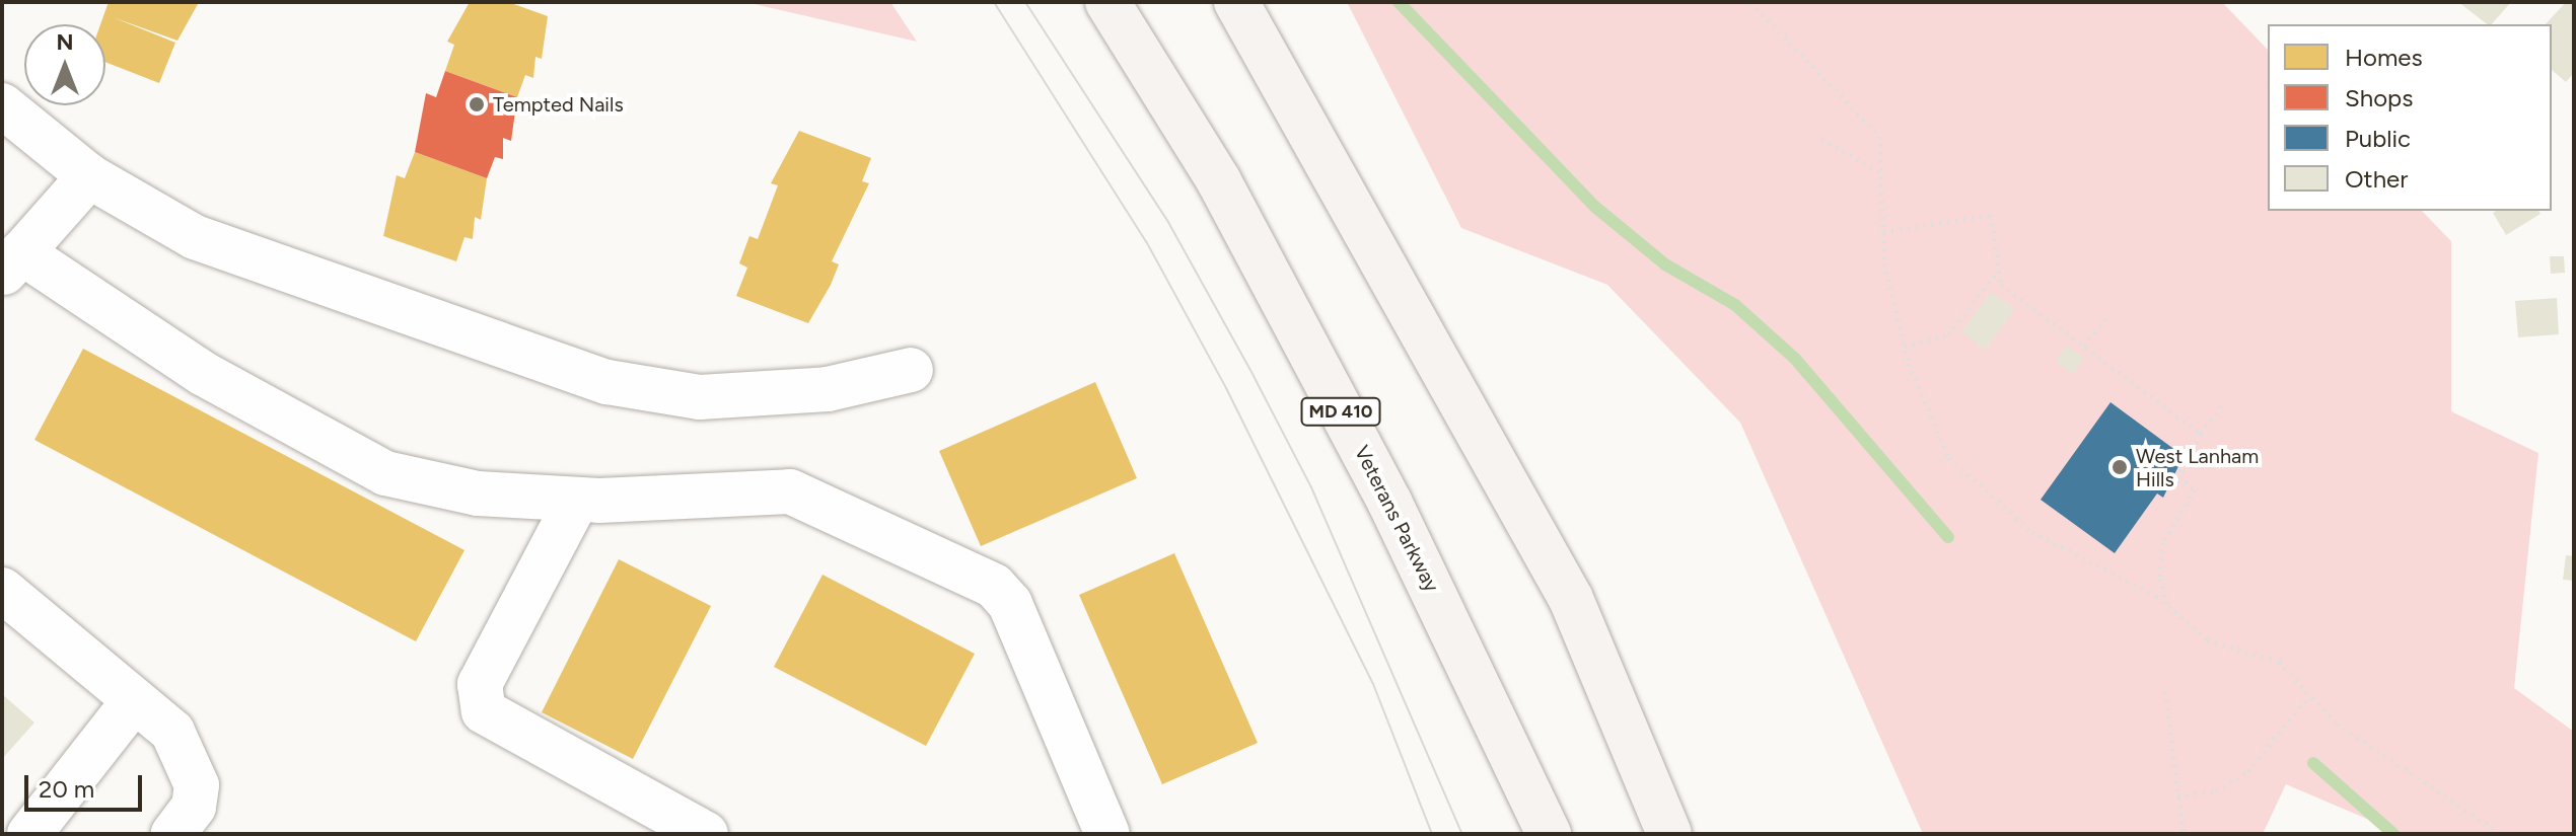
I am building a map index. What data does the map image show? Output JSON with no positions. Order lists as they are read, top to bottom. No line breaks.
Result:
{"streets":{"main road":["MD 410","Veterans Parkway"]},"places":["Tempted Nails","West Lanham Hills"],"legend":["Homes","Shops","Public","Other"],"scale_bar":"20 m","north":"top"}
